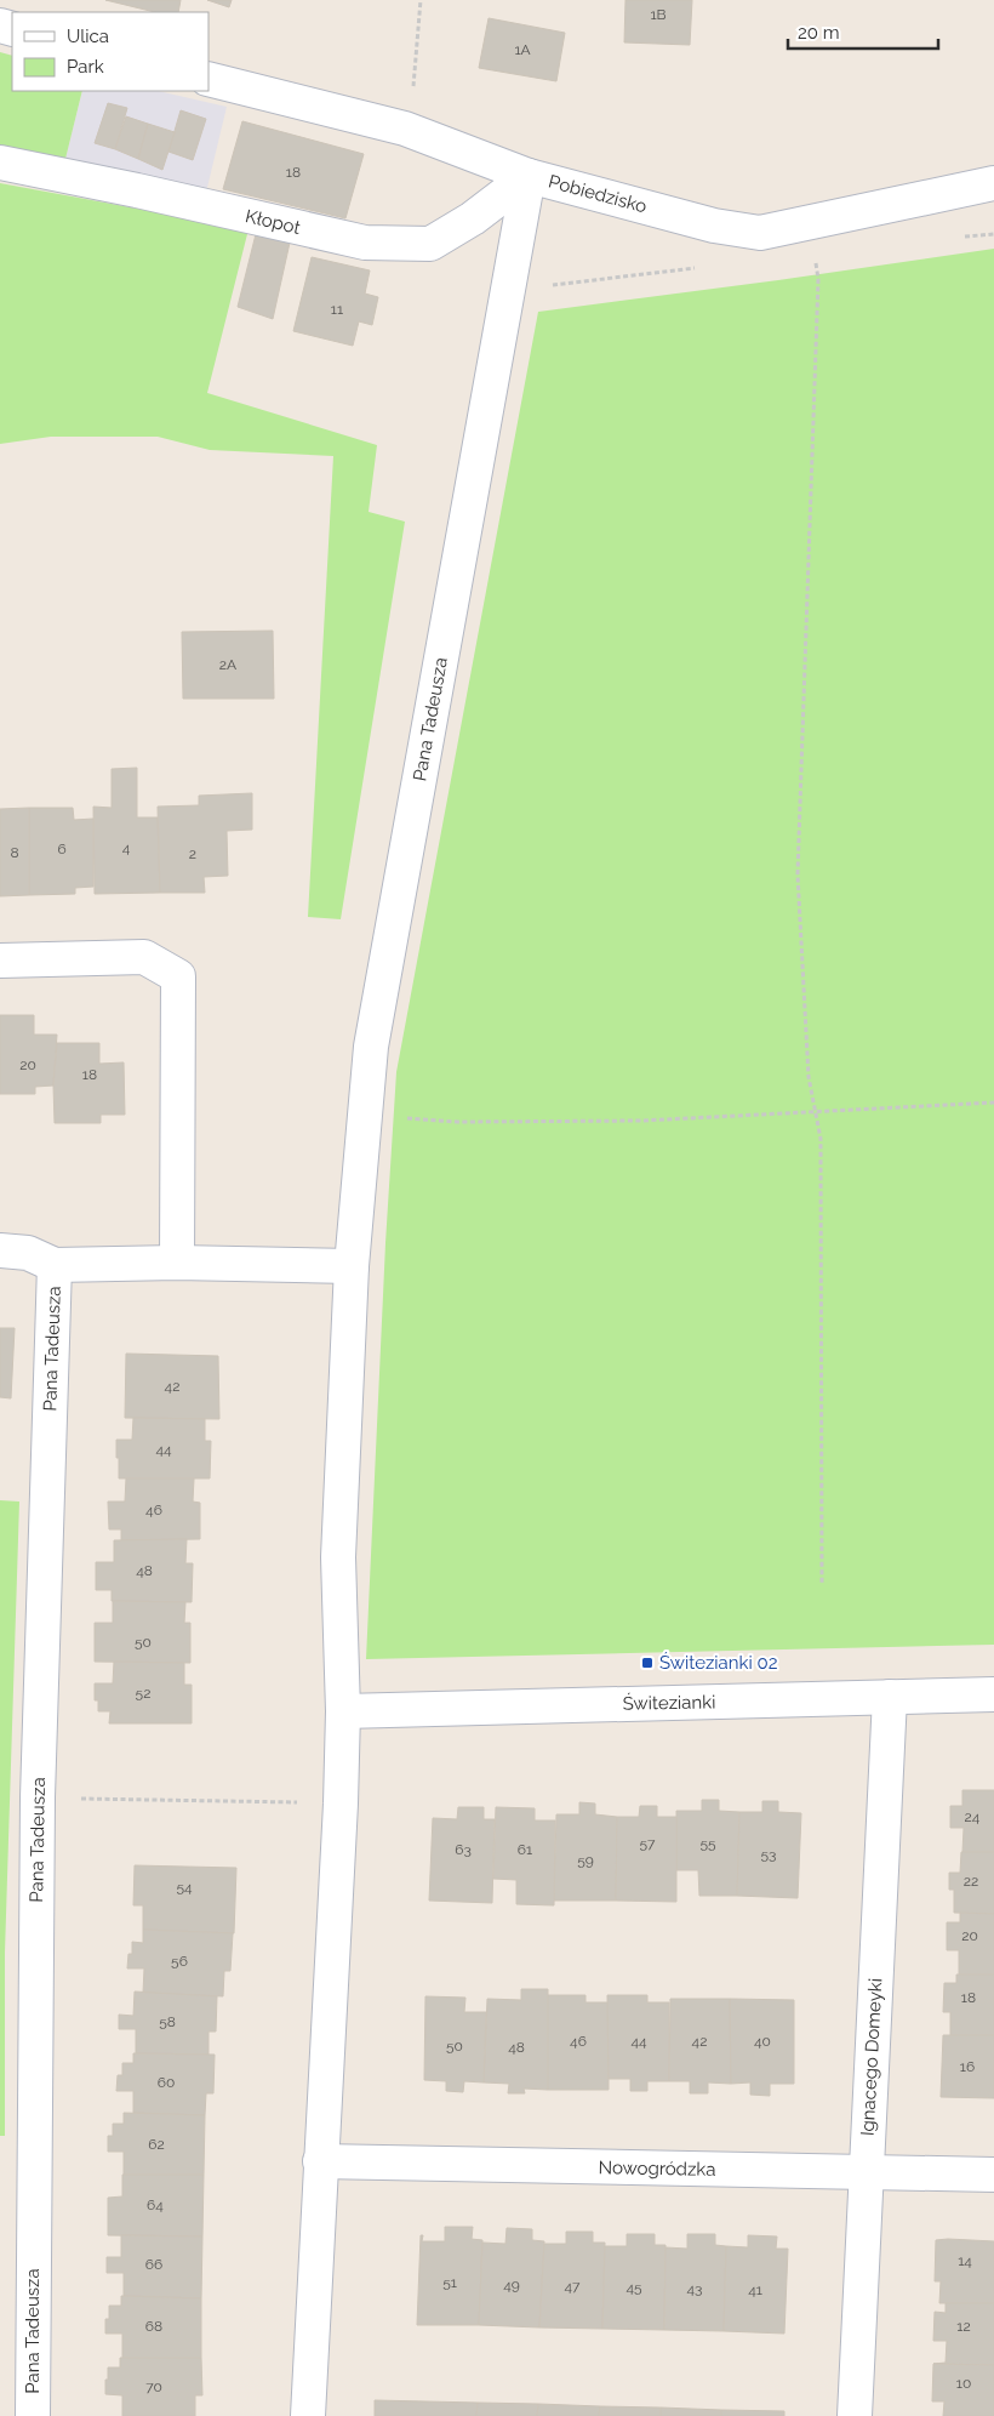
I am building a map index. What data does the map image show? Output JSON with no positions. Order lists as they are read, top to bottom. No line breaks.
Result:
{"streets":{"street":["Pobiedzisko","Kłopot","Pana Tadeusza","Świtezianki","Ignacego Domeyki","Nowogródzka"]},"crossings":[["Pobiedzisko","Kłopot"],["Pobiedzisko","Pana Tadeusza"],["Kłopot","Pana Tadeusza"],["Pana Tadeusza","Świtezianki"],["Pana Tadeusza","Nowogródzka"],["Świtezianki","Ignacego Domeyki"],["Ignacego Domeyki","Nowogródzka"]],"places":{"transit":["Świtezianki 02"]},"house_numbers":["1B","1A","18","11","2A","4","6","8","2","20","18","42","44","46","48","50","52","24","57","55","63","61","53","59","22","54","20","56","18","58","46","44","42","40","50","48","16","60","62","64","14","66","51","49","47","45","43","41","68","12","10","70"],"legend":["Ulica","Park"],"scale_bar":"20 m"}
